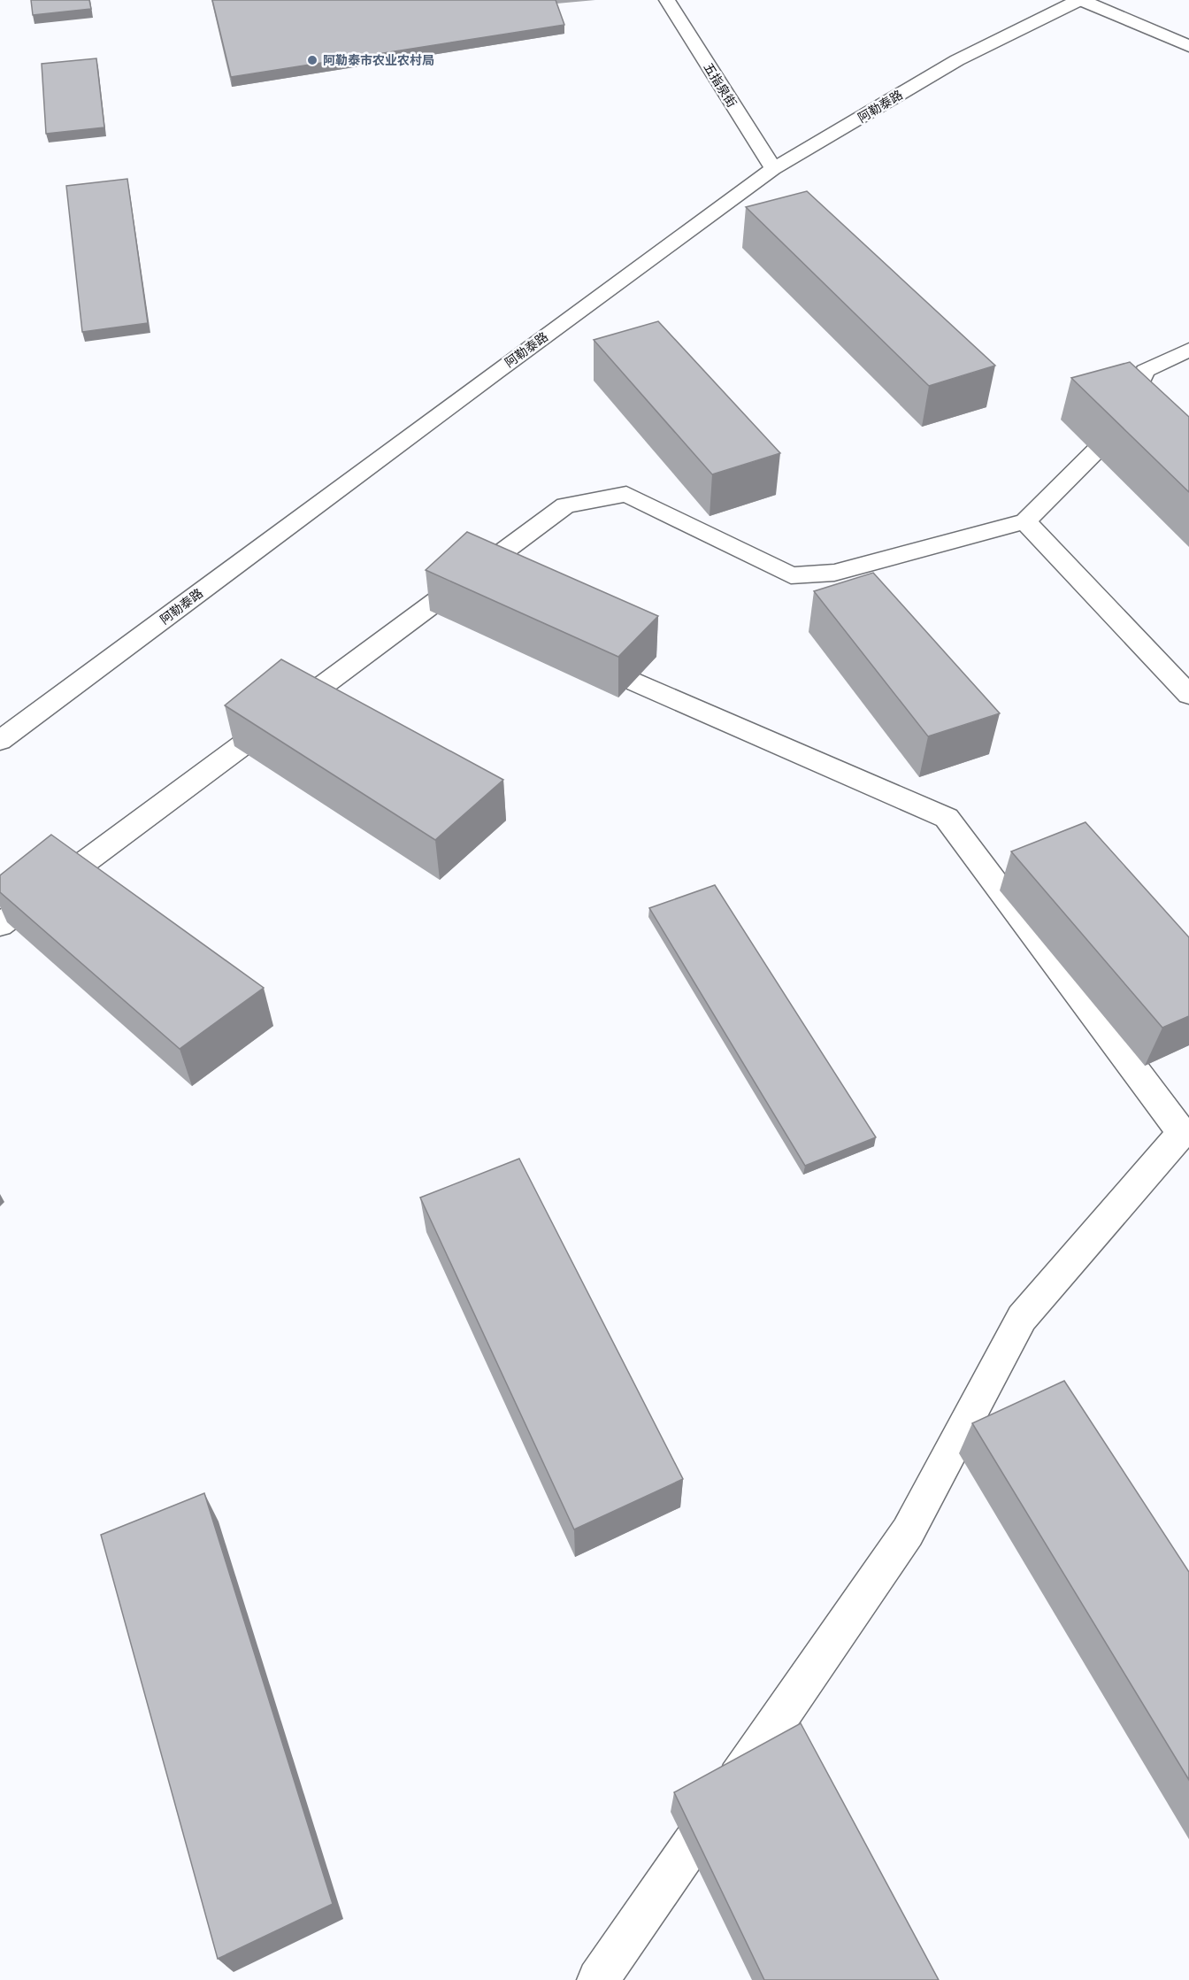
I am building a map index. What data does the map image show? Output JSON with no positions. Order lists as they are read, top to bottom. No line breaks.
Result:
{"streets":{"street":["五指泉街","阿勒泰路"]},"crossings":[["五指泉街","阿勒泰路"]],"places":["阿勒泰市农业农村局"]}
